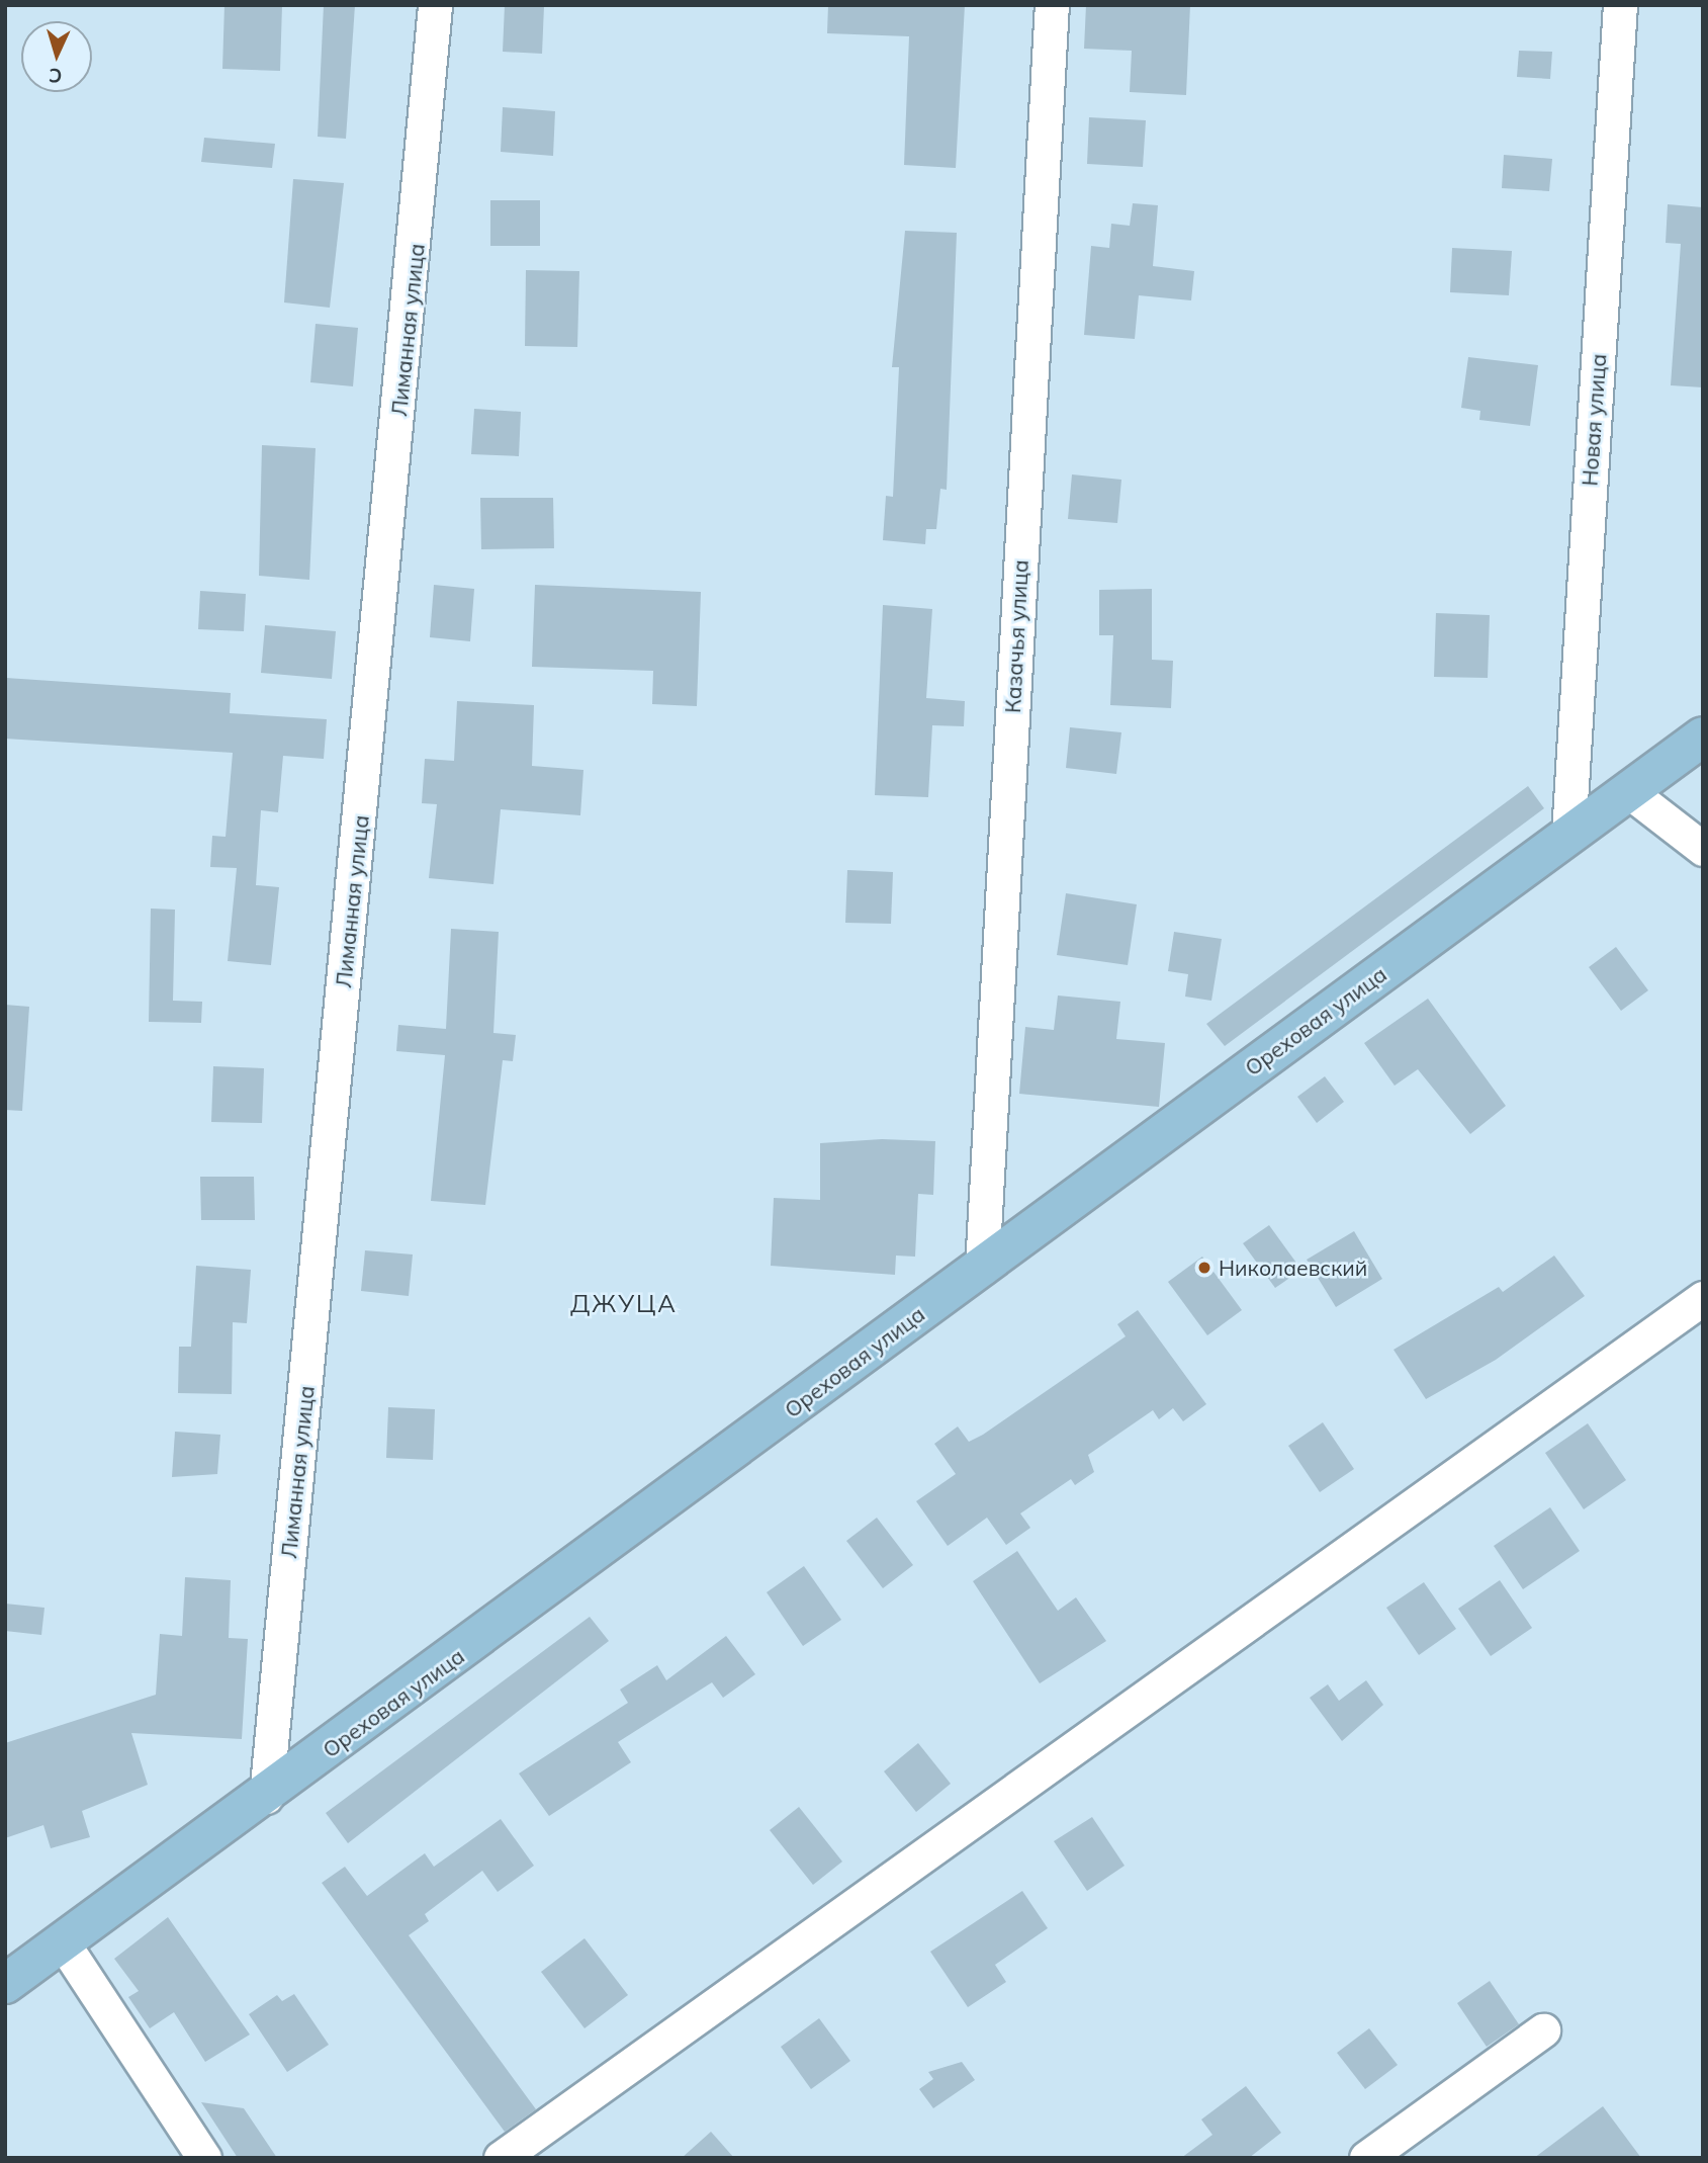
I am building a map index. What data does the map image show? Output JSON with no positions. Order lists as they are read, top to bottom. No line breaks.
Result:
{"streets":{"main road":["Ореховая улица"],"street":["Лиманная улица","Новая улица","Казачья улица"]},"crossings":[["Лиманная улица","Ореховая улица"],["Новая улица","Ореховая улица"],["Казачья улица","Ореховая улица"]],"districts":["ДЖУЦА"],"places":["Николаевский"],"north":"bottom"}
